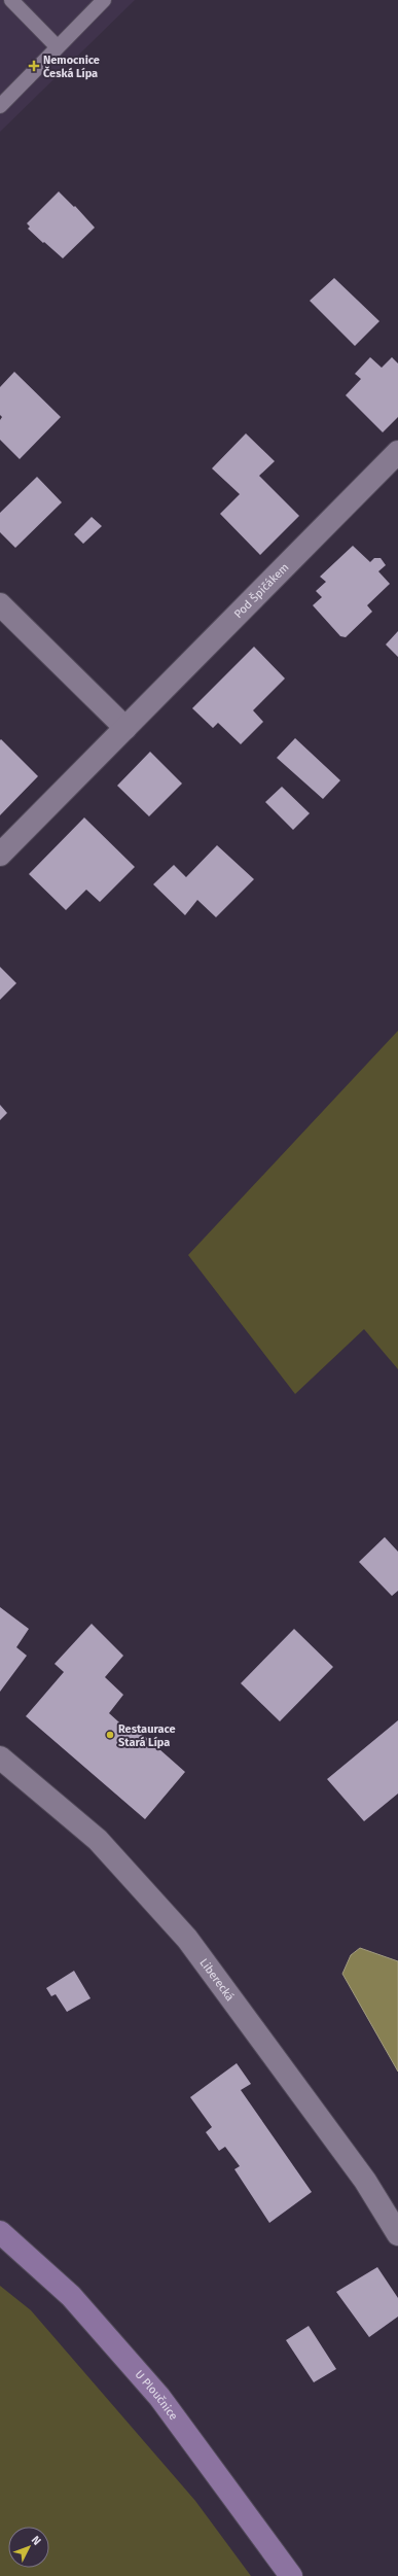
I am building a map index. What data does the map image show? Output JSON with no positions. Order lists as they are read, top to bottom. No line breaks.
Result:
{"streets":{"main road":["U Ploučnice"],"street":["Pod Špičákem","Liberecká"]},"places":{"health":["Nemocnice Česká Lípa"],"other":["Restaurace Stará Lípa"]},"north":"top right"}
